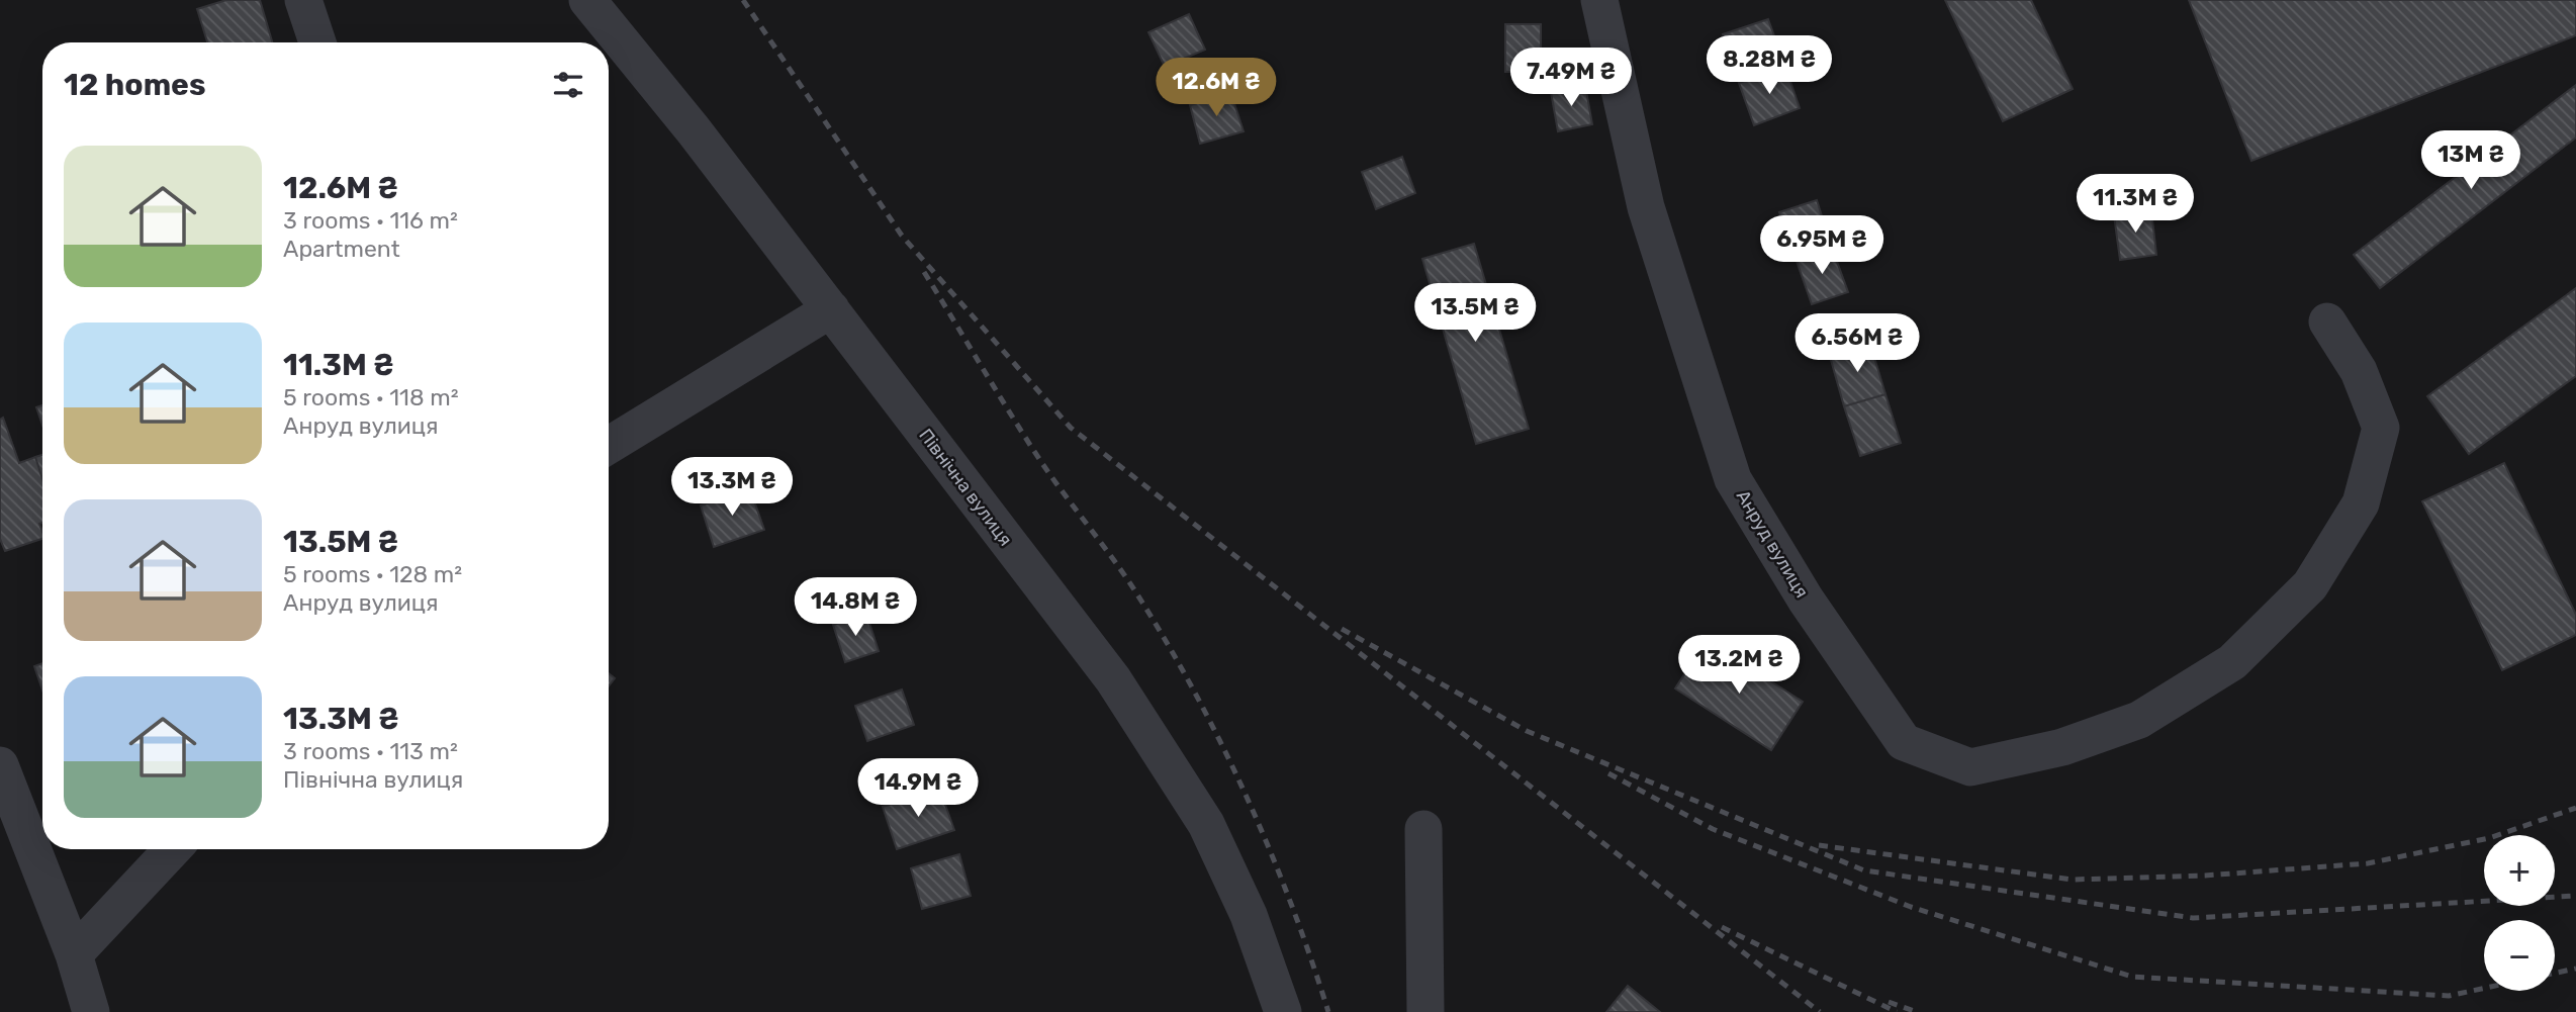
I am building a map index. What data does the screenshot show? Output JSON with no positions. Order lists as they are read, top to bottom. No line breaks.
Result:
{"streets":{"street":["Північна вулиця","Анруд вулиця"]},"page":{"price":["8.28M ₴","7.49M ₴","12.6M ₴","13M ₴","11.3M ₴","6.95M ₴","13.5M ₴","6.56M ₴","13.3M ₴","14.8M ₴","13.2M ₴","14.9M ₴"],"heading":"12 homes","list":[{"name":"12.6M ₴","note":"3 rooms · 116 m² · Apartment"},{"name":"11.3M ₴","note":"5 rooms · 118 m² · Анруд вулиця"},{"name":"13.5M ₴","note":"5 rooms · 128 m² · Анруд вулиця"},{"name":"13.3M ₴","note":"3 rooms · 113 m² · Північна вулиця"}],"map_buttons":["+","−"]}}
